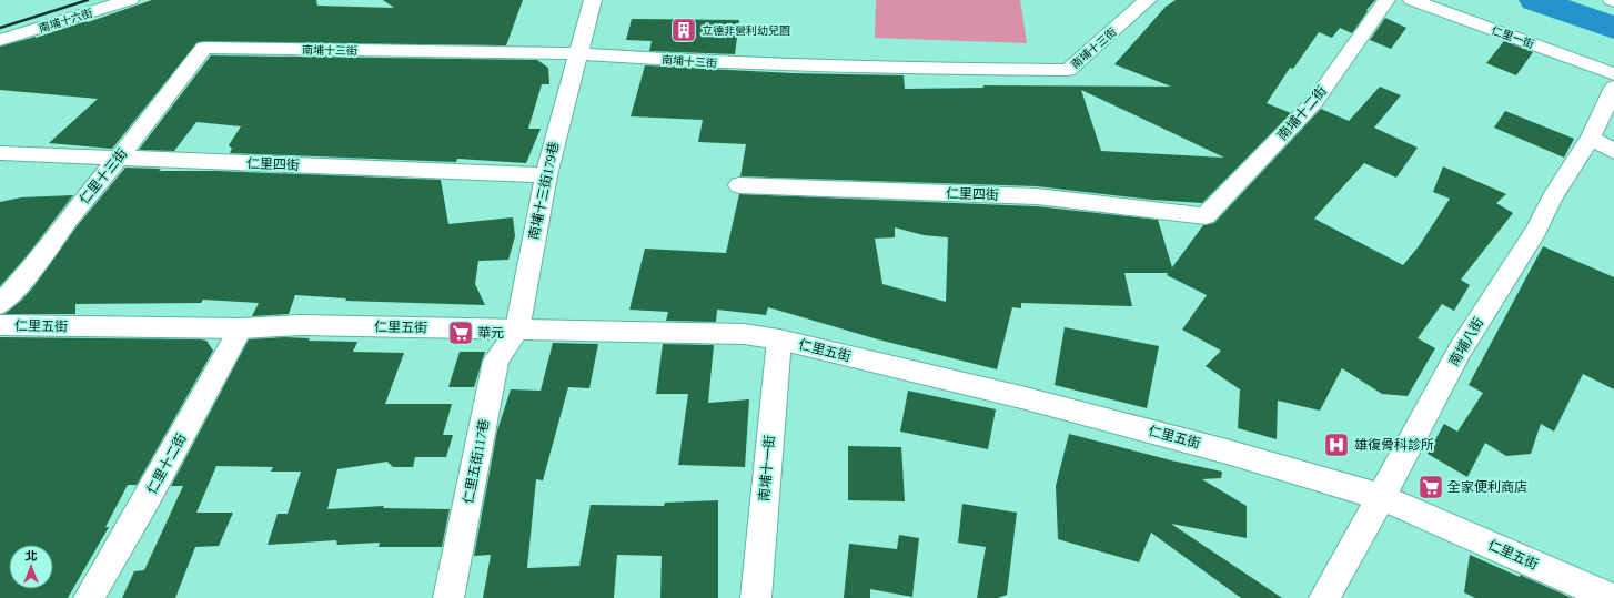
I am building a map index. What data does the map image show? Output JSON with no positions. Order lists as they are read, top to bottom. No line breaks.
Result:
{"streets":{"street":["南埔十六街","仁里一街","南埔十三街","南埔十二街","仁里四街","仁里十三街","南埔十三街179巷","仁里五街","南埔八街","仁里五街117巷","仁里十二街","南埔十一街"]},"crossings":[["南埔十三街","仁里十三街"],["南埔十三街","南埔十三街179巷"],["南埔十二街","仁里四街"],["仁里四街","仁里十三街"],["仁里四街","南埔十三街179巷"],["南埔十三街179巷","仁里五街"],["南埔十三街179巷","仁里五街117巷"],["仁里五街","南埔八街"],["仁里五街","仁里五街117巷"],["仁里五街","仁里十二街"],["仁里五街","南埔十一街"]],"places":{"building":["立德非營利幼兒園"],"supermarket":["華元","全家便利商店"],"hospital":["雄復骨科診所"]},"north":"top"}
